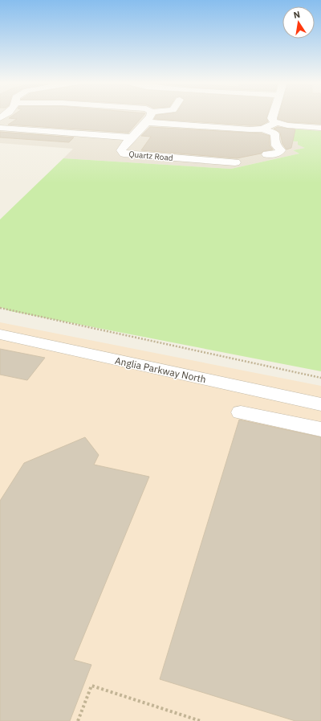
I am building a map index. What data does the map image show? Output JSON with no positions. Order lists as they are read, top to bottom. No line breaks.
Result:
{"streets":{"street":["Quartz Road","Anglia Parkway North"]},"north":"top"}
